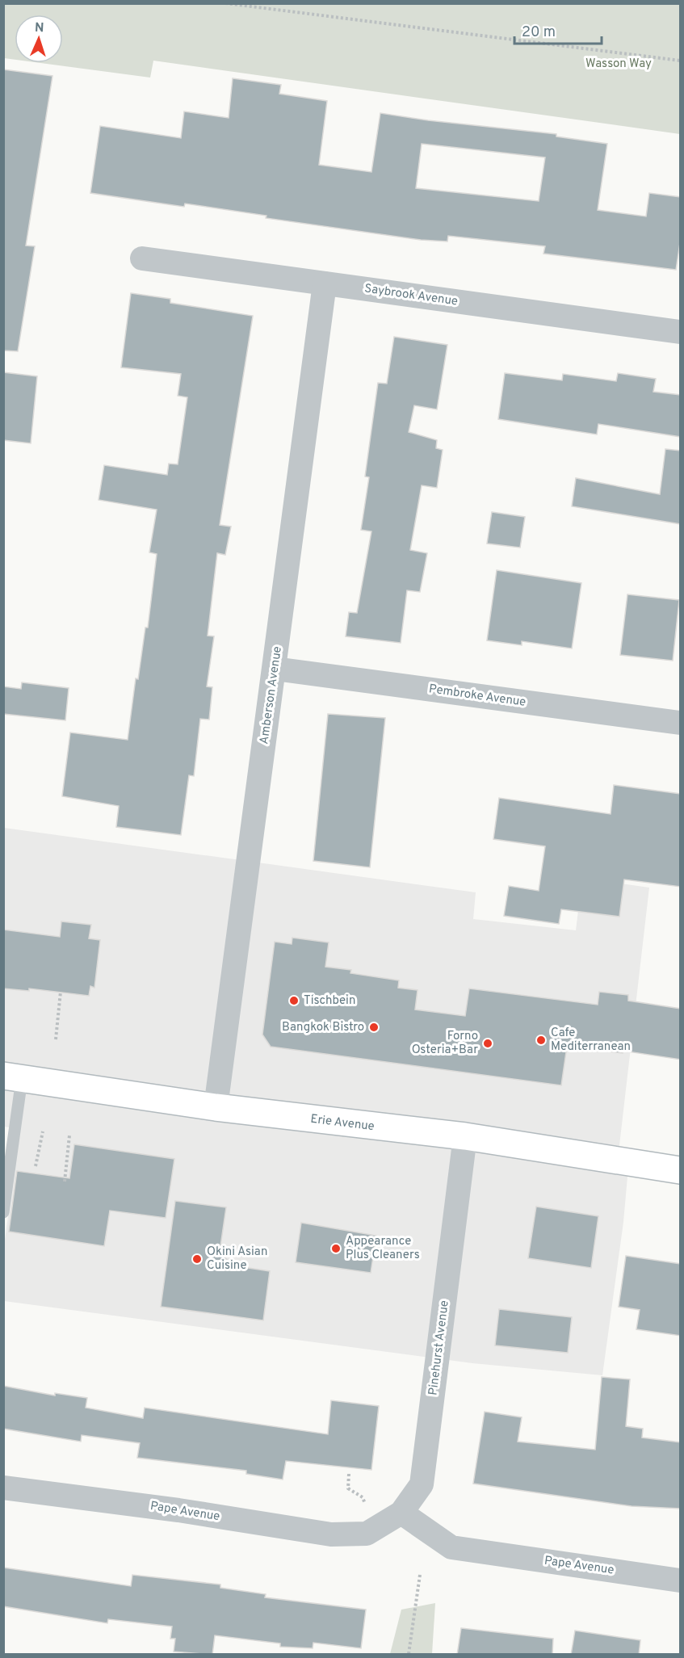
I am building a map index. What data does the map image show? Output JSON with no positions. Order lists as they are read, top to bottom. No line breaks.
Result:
{"streets":{"street":["Saybrook Avenue","Amberson Avenue","Pembroke Avenue","Erie Avenue","Pinehurst Avenue","Pape Avenue"]},"crossings":[["Saybrook Avenue","Amberson Avenue"],["Amberson Avenue","Pembroke Avenue"],["Amberson Avenue","Erie Avenue"],["Erie Avenue","Pinehurst Avenue"],["Pinehurst Avenue","Pape Avenue"]],"parks":["Wasson Way"],"places":["Tischbein","Bangkok Bistro","Cafe Mediterranean","Forno Osteria+Bar","Appearance Plus Cleaners","Okini Asian Cuisine"],"scale_bar":"20 m","north":"top"}
